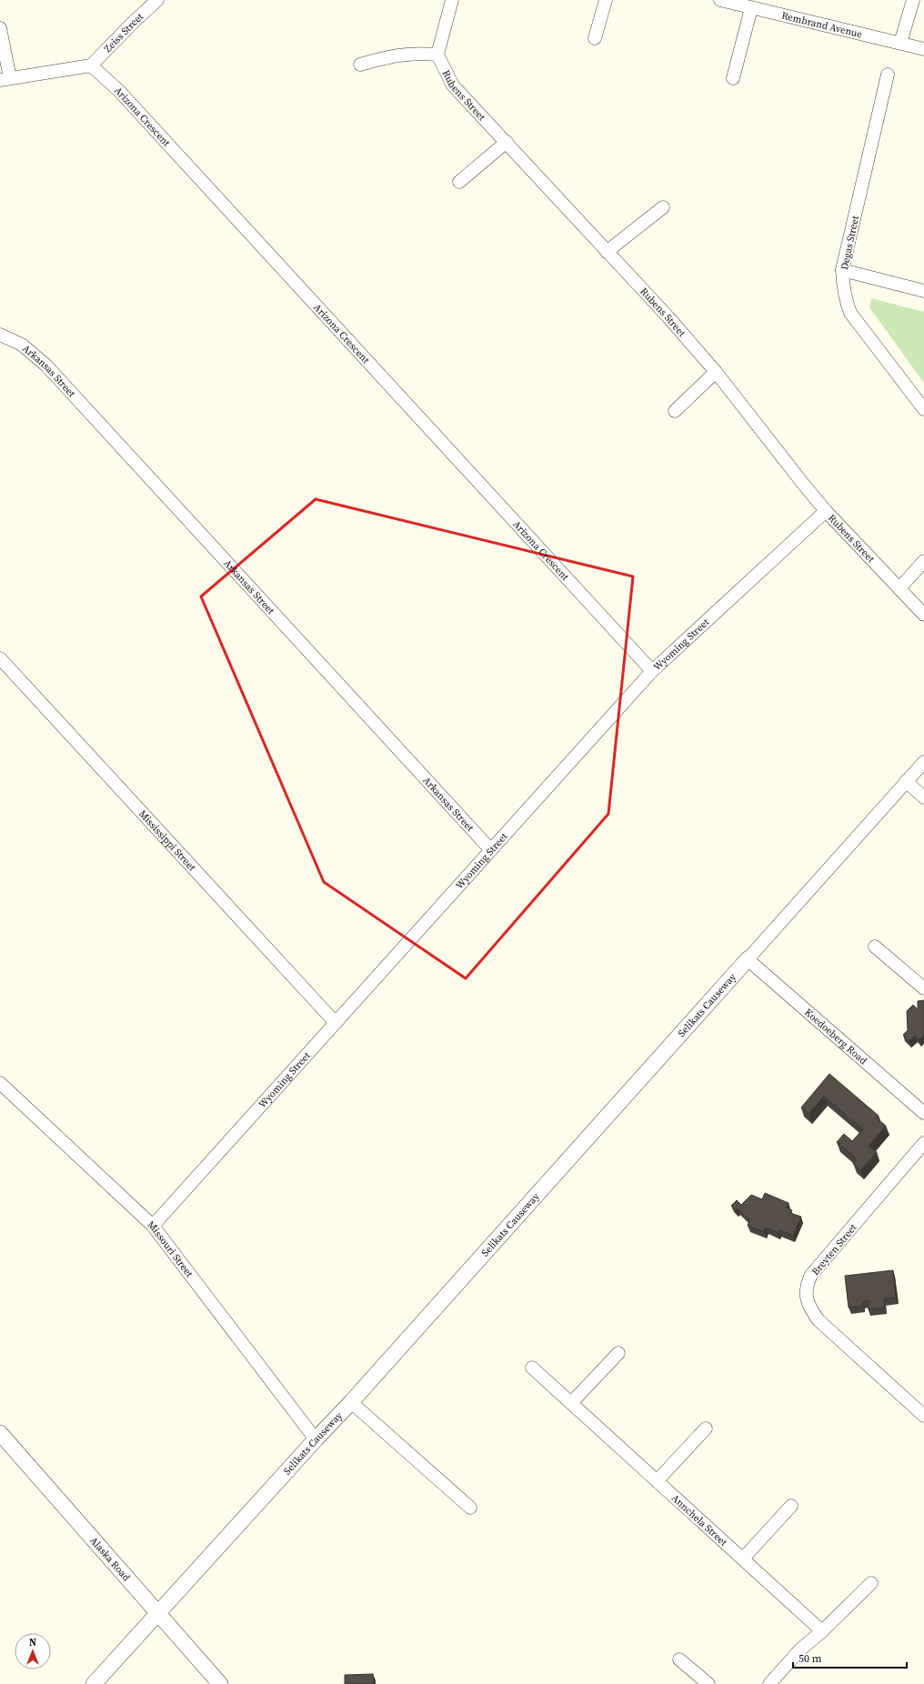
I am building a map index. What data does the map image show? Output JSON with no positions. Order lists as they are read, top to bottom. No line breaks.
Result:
{"streets":{"street":["Rembrand Avenue","Zeiss Street","Rubens Street","Arizona Crescent","Degas Street","Arkansas Street","Wyoming Street","Mississippi Street","Selikats Causeway","Koedoeberg Road","Missouri Street","Breyten Street","Annchela Street","Alaska Road"]},"crossings":[["Zeiss Street","Arizona Crescent"],["Rubens Street","Wyoming Street"],["Arizona Crescent","Wyoming Street"],["Arkansas Street","Wyoming Street"],["Wyoming Street","Mississippi Street"],["Wyoming Street","Missouri Street"],["Selikats Causeway","Koedoeberg Road"],["Selikats Causeway","Missouri Street"],["Selikats Causeway","Alaska Road"]],"scale_bar":"50 m","north":"top"}
